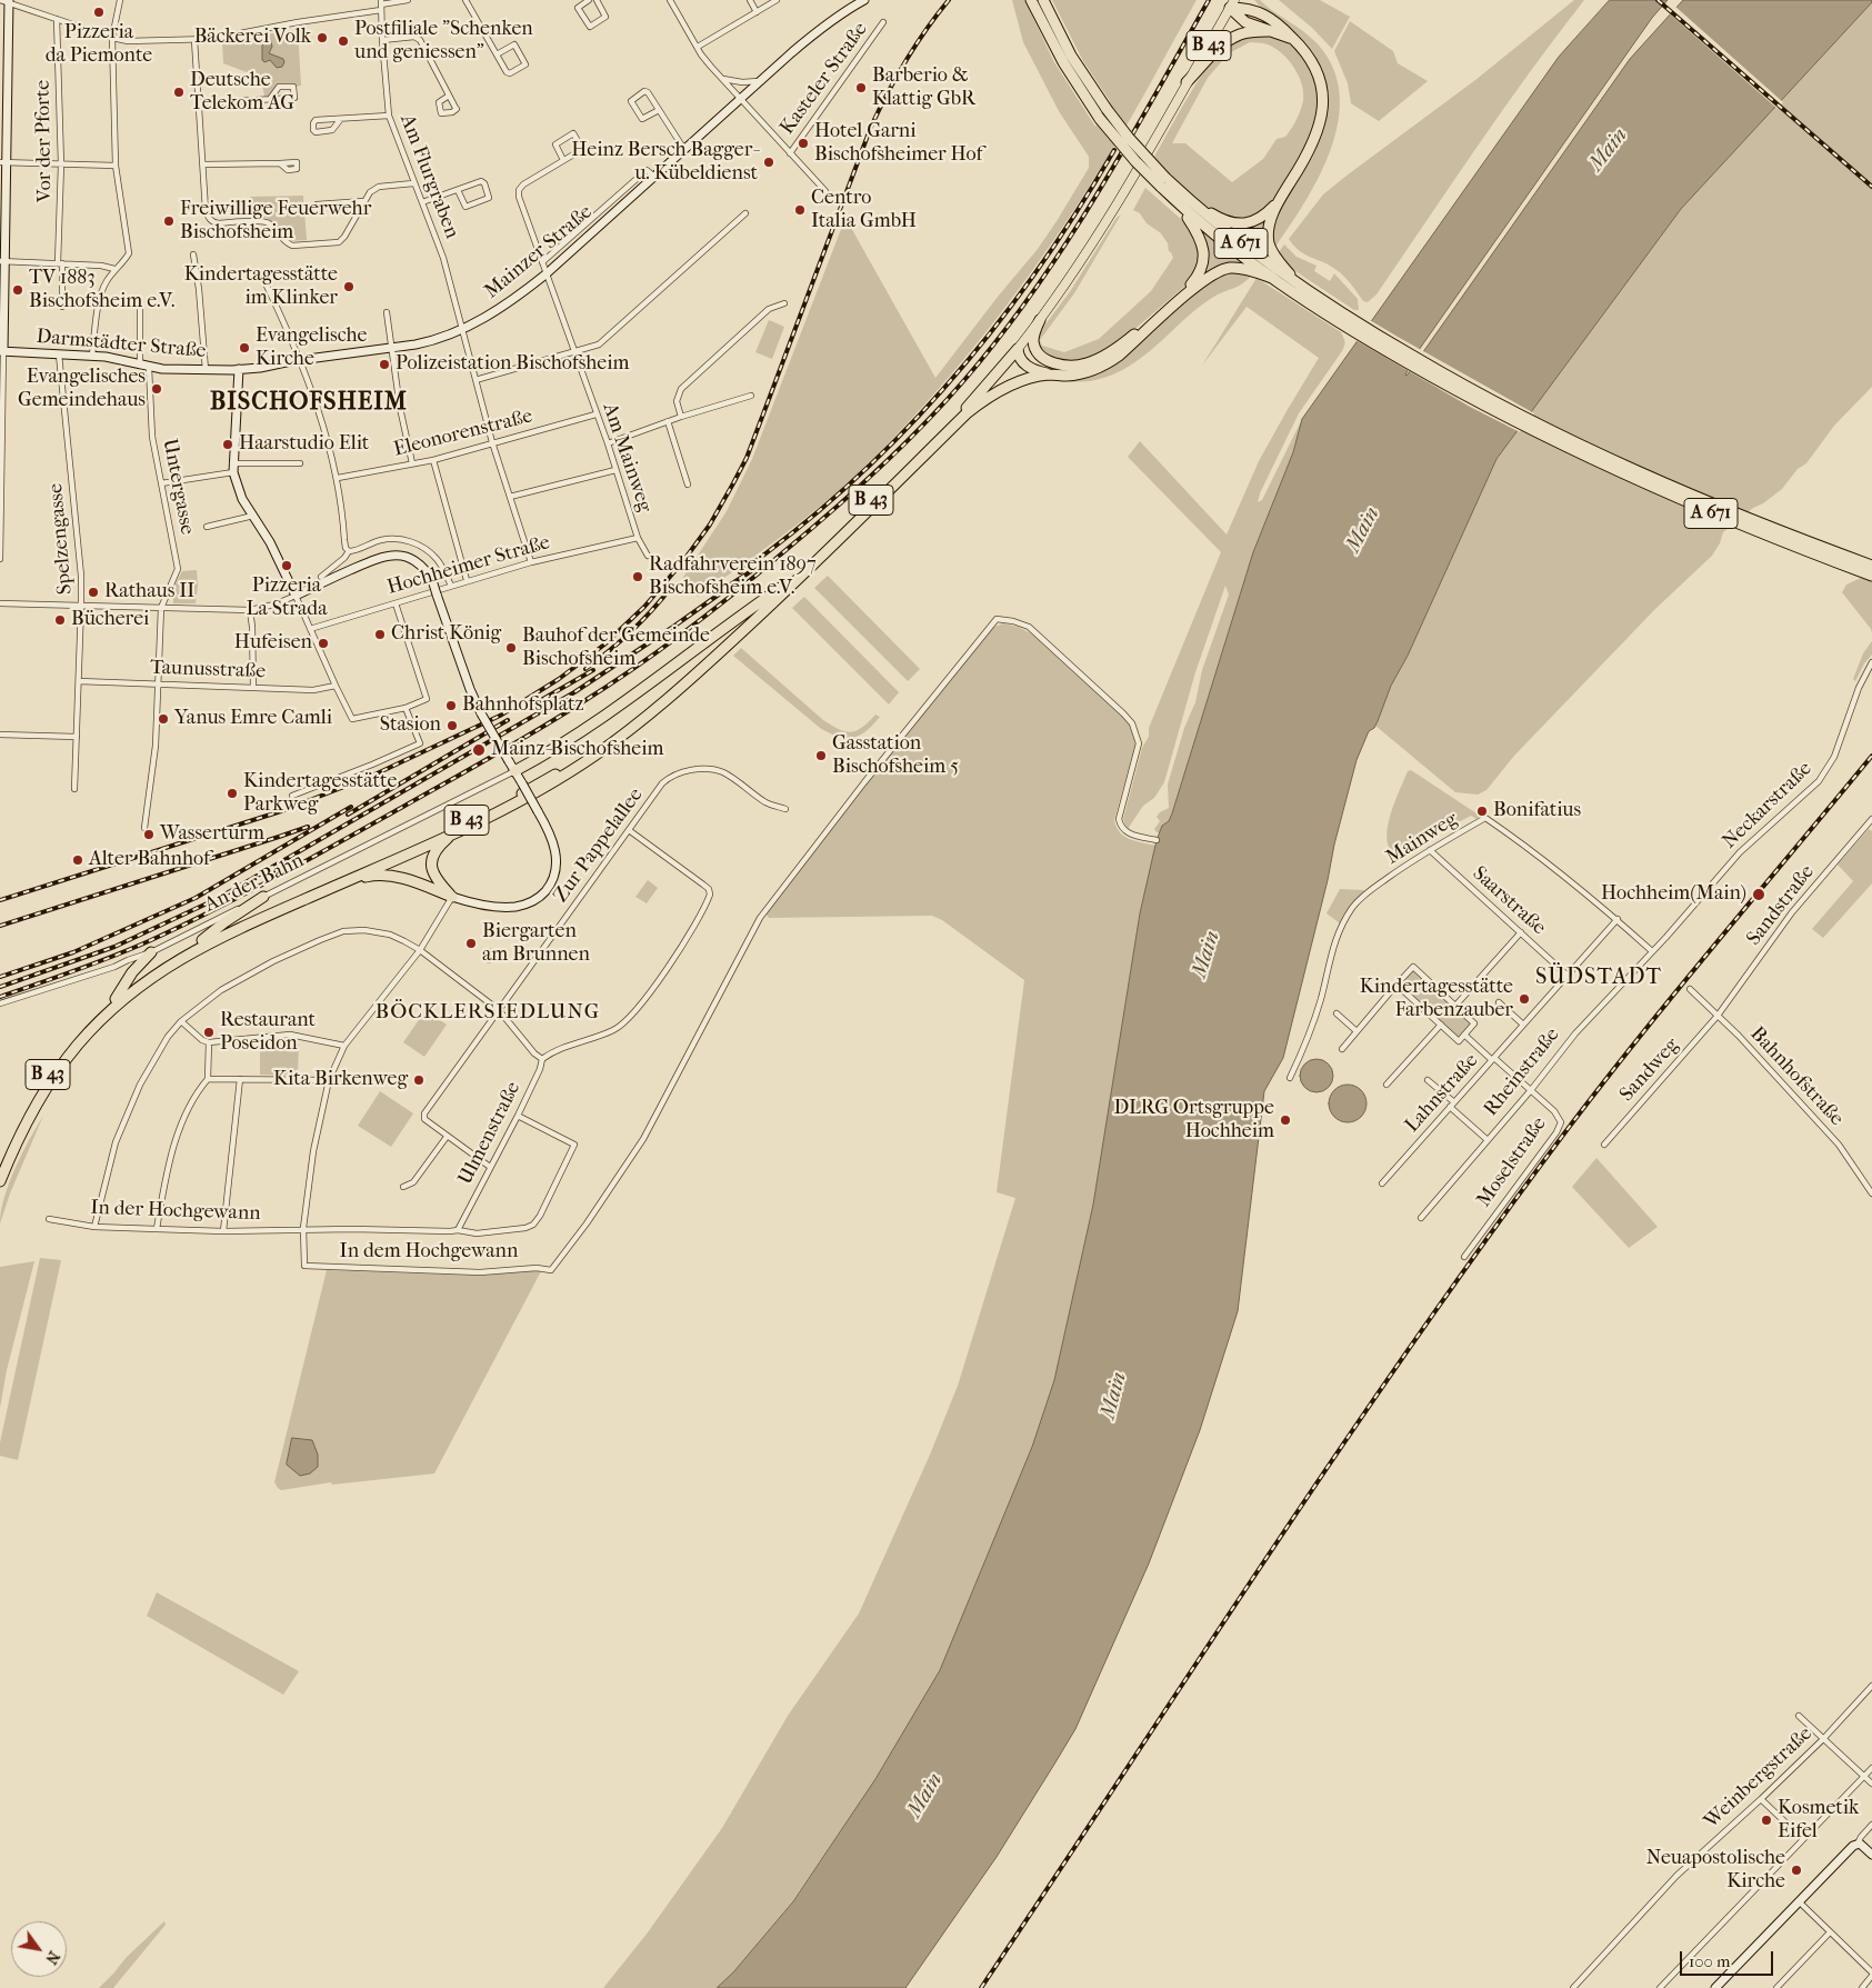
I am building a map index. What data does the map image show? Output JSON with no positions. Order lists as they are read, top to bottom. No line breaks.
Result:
{"streets":{"highway":["B 43","A 671"],"main road":["Mainzer Straße","Darmstädter Straße"],"street":["Kasteler Straße","Vor der Pforte","Am Flurgraben","Eleonorenstraße","Am Mainweg","Untergasse","Spelzengasse","Hochheimer Straße","Taunusstraße","Neckarstraße","Mainweg","Zur Pappelallee","An der Bahn","Saarstraße","Sandstraße","Sandweg","Rheinstraße","Bahnhofstraße","Lahnstraße","Ulmenstraße","Moselstraße","In der Hochgewann","In dem Hochgewann","Weinbergstraße"]},"crossings":[["Kasteler Straße","Mainzer Straße"],["Am Flurgraben","Mainzer Straße"],["Am Flurgraben","Eleonorenstraße"],["Am Flurgraben","Hochheimer Straße"],["Mainzer Straße","Darmstädter Straße"],["Mainzer Straße","Am Mainweg"],["Darmstädter Straße","Untergasse"],["Darmstädter Straße","Spelzengasse"],["Eleonorenstraße","Am Mainweg"],["Am Mainweg","Hochheimer Straße"],["Spelzengasse","Taunusstraße"],["Neckarstraße","Mainweg"],["Neckarstraße","Rheinstraße"],["Mainweg","Saarstraße"],["Mainweg","Rheinstraße"],["Mainweg","Lahnstraße"],["Saarstraße","Lahnstraße"],["Sandstraße","Sandweg"],["Sandstraße","Bahnhofstraße"],["Sandweg","Bahnhofstraße"],["Rheinstraße","Moselstraße"],["Lahnstraße","Moselstraße"],["In der Hochgewann","In dem Hochgewann"]],"districts":["BISCHOFSHEIM","SÜDSTADT","BÖCKLERSIEDLUNG"],"water":["Main"],"places":["Pizzeria da Piemonte","Bäckerei Volk","Postfiliale \"Schenken und geniessen\"","Barberio & Klattig GbR","Deutsche Telekom AG","Hotel Garni Bischofsheimer Hof","Heinz Bersch Bagger- u. Kübeldienst","Centro Italia GmbH","Freiwillige Feuerwehr Bischofsheim","Kindertagesstätte im Klinker","TV 1883 Bischofsheim e.V.","Evangelische Kirche","Polizeistation Bischofsheim","Evangelisches Gemeindehaus","Haarstudio Elit","Pizzeria La Strada","Radfahrverein 1897 Bischofsheim e.V.","Rathaus II","Bücherei","Christ König","Hufeisen","Bauhof der Gemeinde Bischofsheim","Bahnhofsplatz","Yanus Emre Camli","Stasion","Mainz-Bischofsheim","Gasstation Bischofsheim 5","Kindertagesstätte Parkweg","Bonifatius","Wasserturm","Alter Bahnhof","Hochheim(Main)","Biergarten am Brunnen","Kindertagesstätte Farbenzauber","Restaurant Poseidon","Kita Birkenweg","DLRG Ortsgruppe Hochheim","Kosmetik Eifel","Neuapostolische Kirche"],"scale_bar":"100 m","north":"bottom right"}
